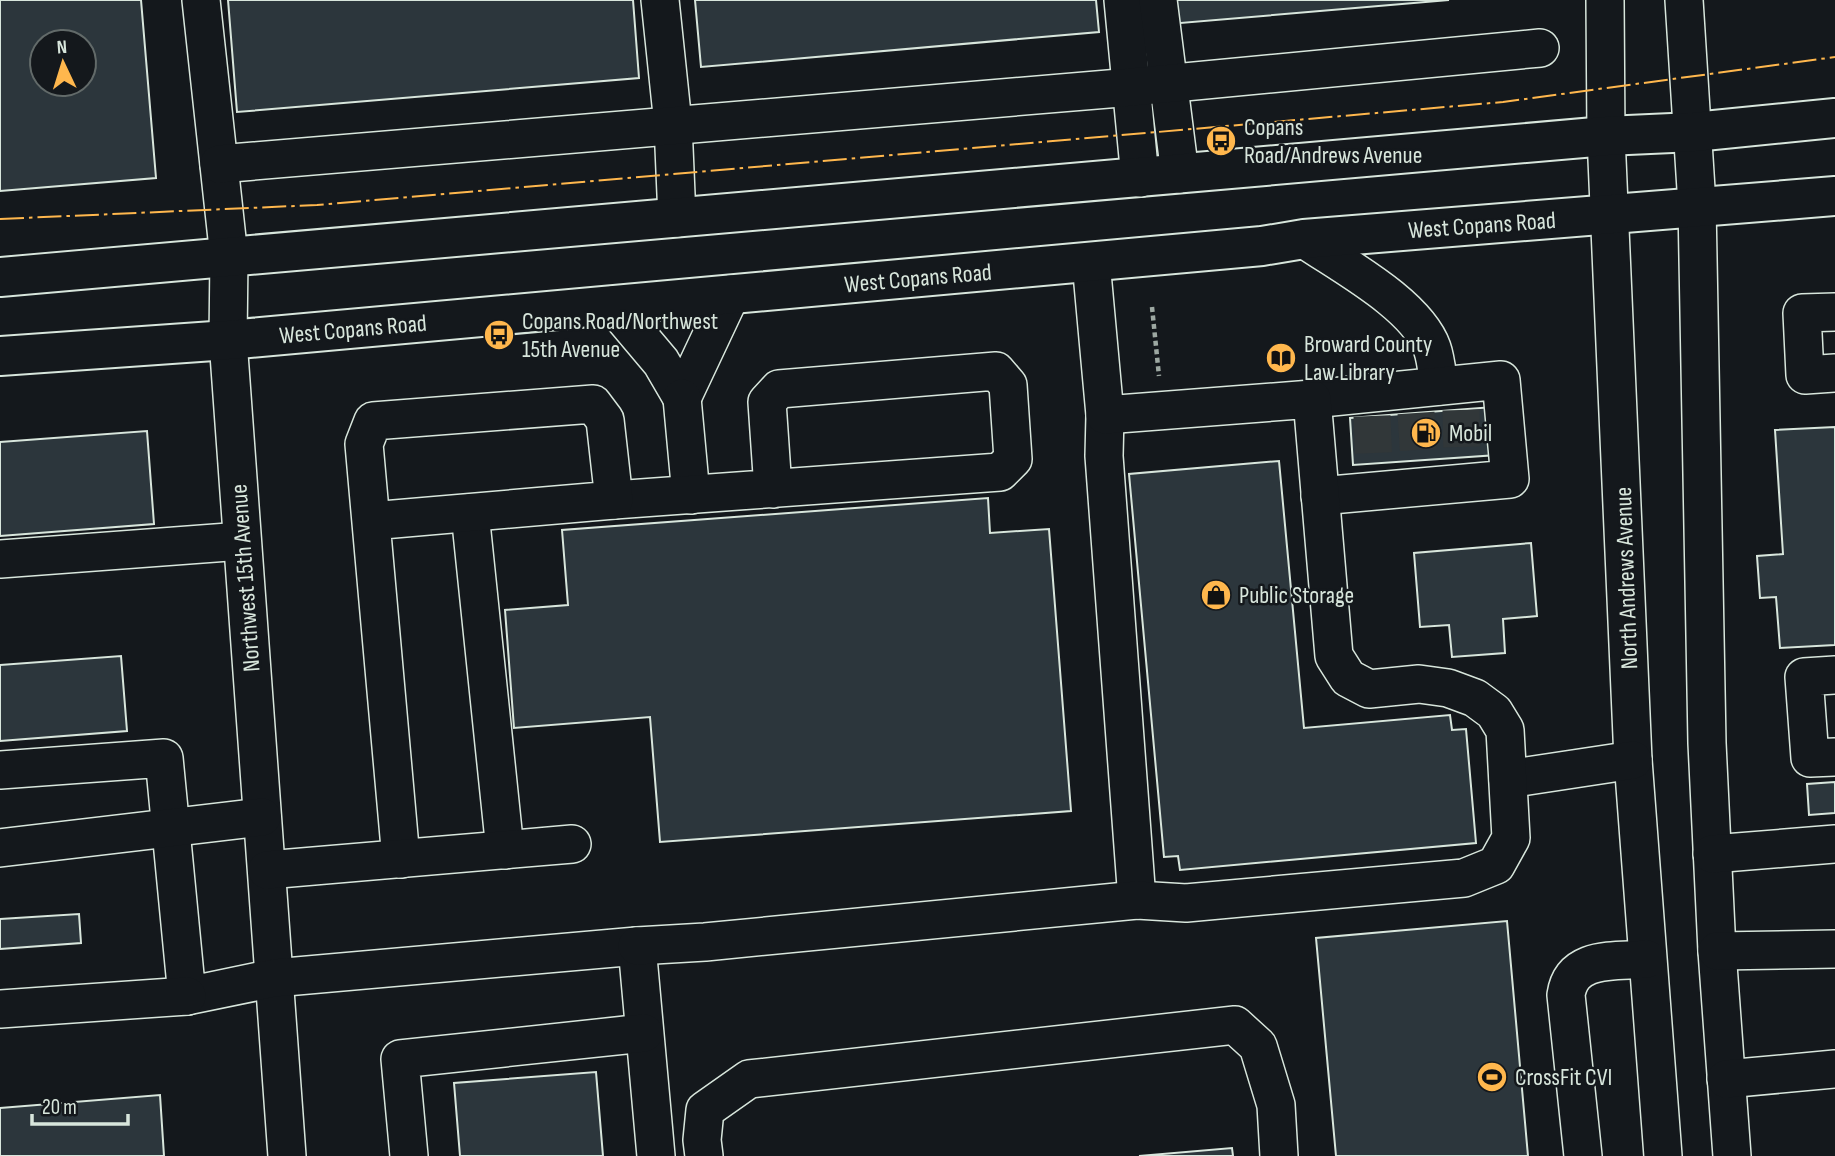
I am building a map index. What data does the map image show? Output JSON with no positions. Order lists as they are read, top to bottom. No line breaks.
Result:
{"streets":{"main road":["West Copans Road"],"street":["Northwest 15th Avenue","North Andrews Avenue"]},"crossings":[["West Copans Road","Northwest 15th Avenue"],["West Copans Road","North Andrews Avenue"]],"places":{"bus stop":["Copans Road/Andrews Avenue","Copans Road/Northwest 15th Avenue"],"library":["Broward County Law Library"],"fuel station":["Mobil"],"shop":["Public Storage"],"sports":["CrossFit CVI"]},"scale_bar":"20 m","north":"top"}
